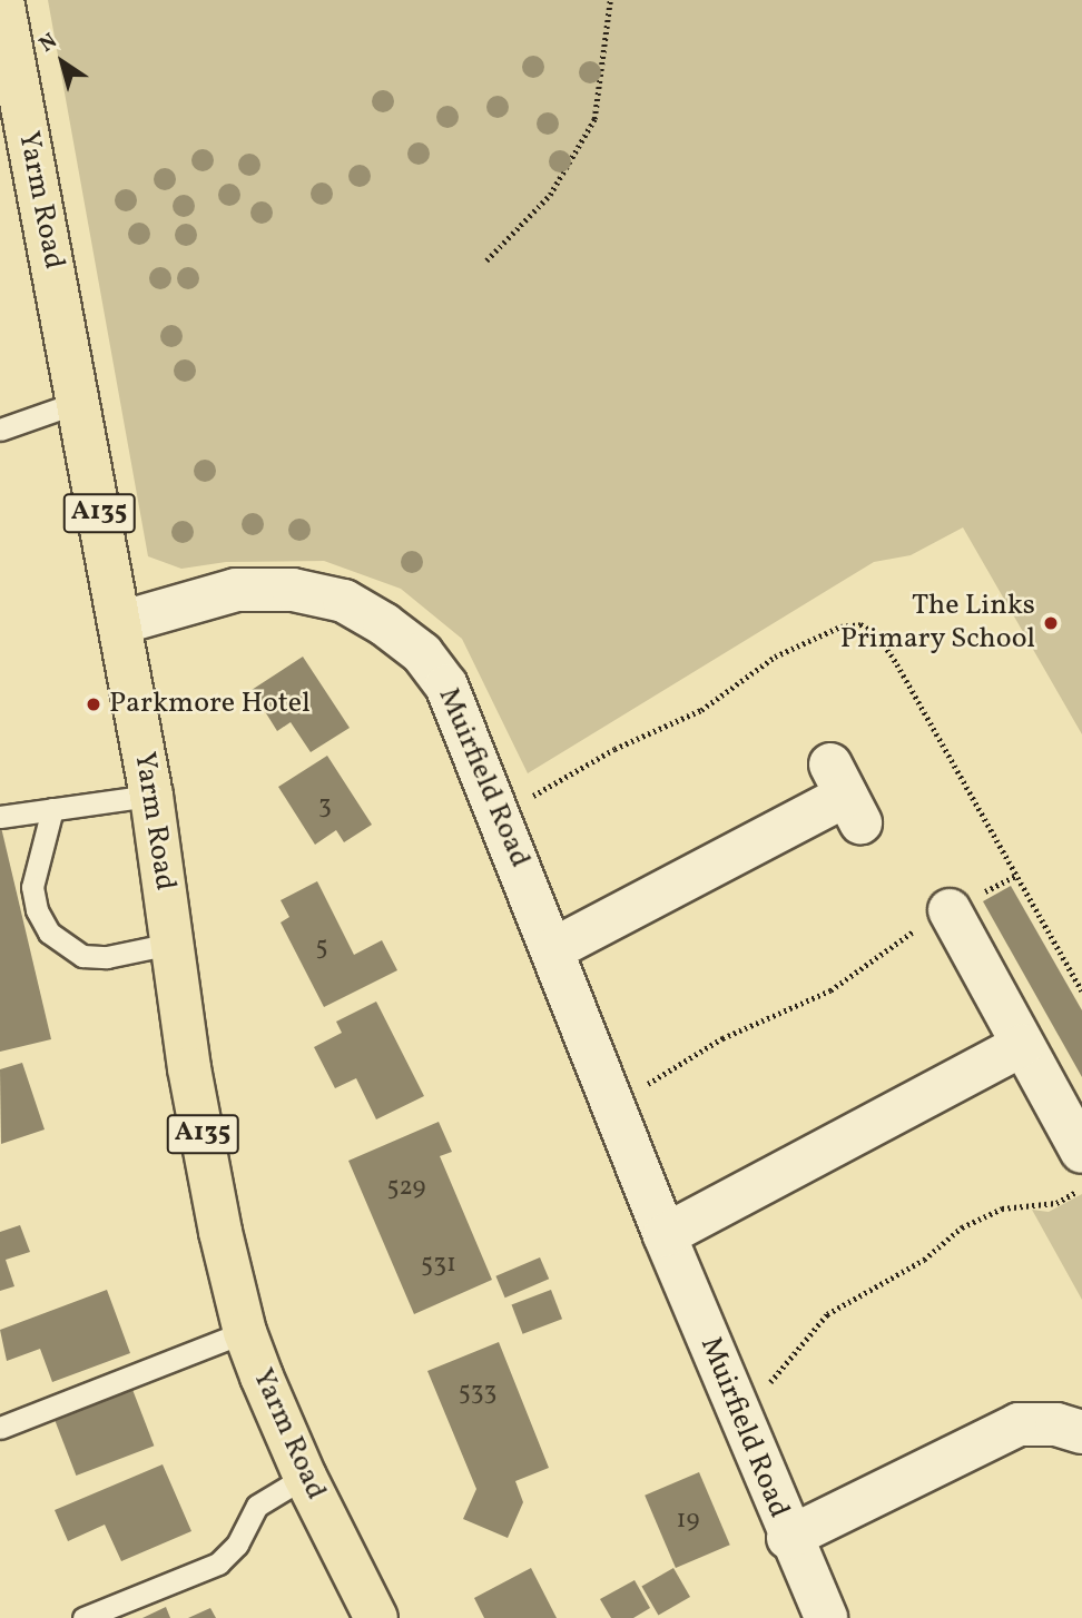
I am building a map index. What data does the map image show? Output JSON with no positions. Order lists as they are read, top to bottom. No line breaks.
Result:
{"streets":{"main road":["Yarm Road","A135"],"street":["Muirfield Road"]},"crossings":[["Yarm Road","Muirfield Road"]],"places":["The Links Primary School","Parkmore Hotel"],"house_numbers":["3","5","529","531","533","19"],"north":"top left"}
